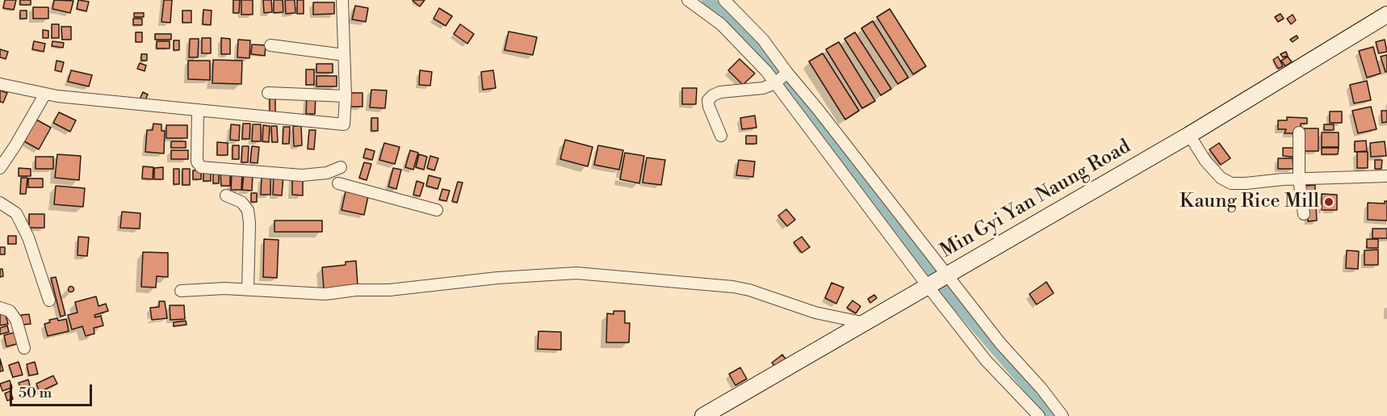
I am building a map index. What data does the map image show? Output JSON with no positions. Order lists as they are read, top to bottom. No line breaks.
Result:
{"streets":{"street":["Min Gyi Yan Naung Road"]},"places":["Kaung Rice Mill"],"scale_bar":"50 m"}
